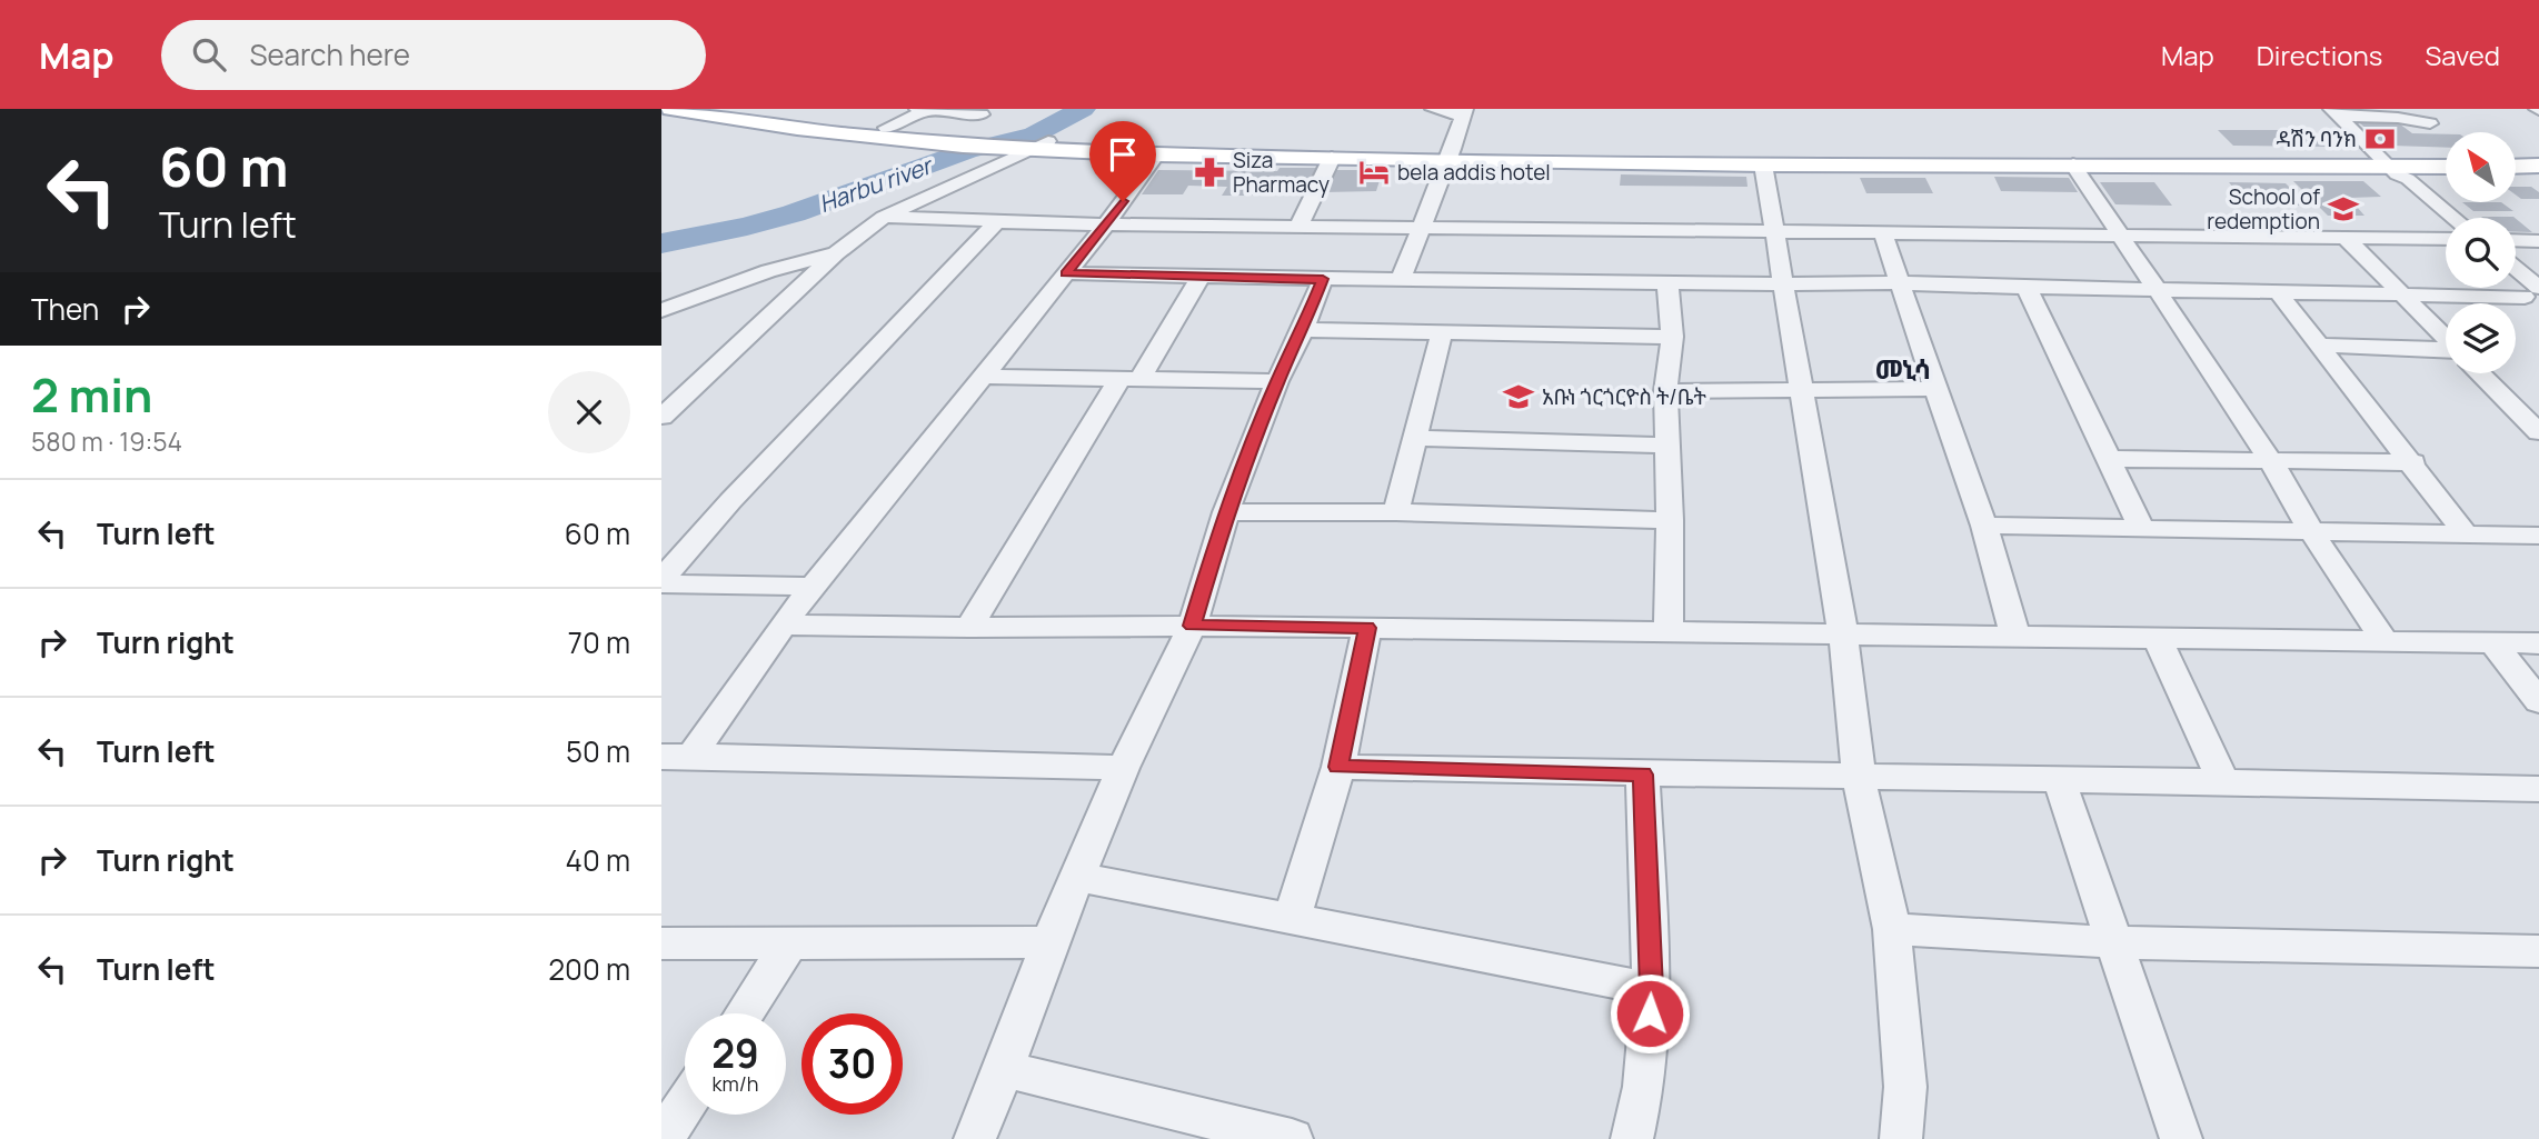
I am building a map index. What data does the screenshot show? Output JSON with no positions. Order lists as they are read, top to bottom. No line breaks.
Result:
{"districts":["መኒሳ"],"water":["Harbu river"],"places":{"bank":["ዳሽን ባንክ"],"pharmacy":["Siza Pharmacy"],"hotel":["bela addis hotel"],"school or university":["School of redemption","አቡነ ጎርጎርዮስ ት/ቤት"]},"north":"top left","page":{"header":"Map","search":"Search here","nav":["Map","Directions","Saved"],"turn":["60 m","Turn left"],"then":"Then","heading":["2 min","580 m · 19:54"],"list":[{"name":"Turn left","value":"60 m"},{"name":"Turn right","value":"70 m"},{"name":"Turn left","value":"50 m"},{"name":"Turn right","value":"40 m"},{"name":"Turn left","value":"200 m"}],"speed":"29 km/h","limit":"30"}}
